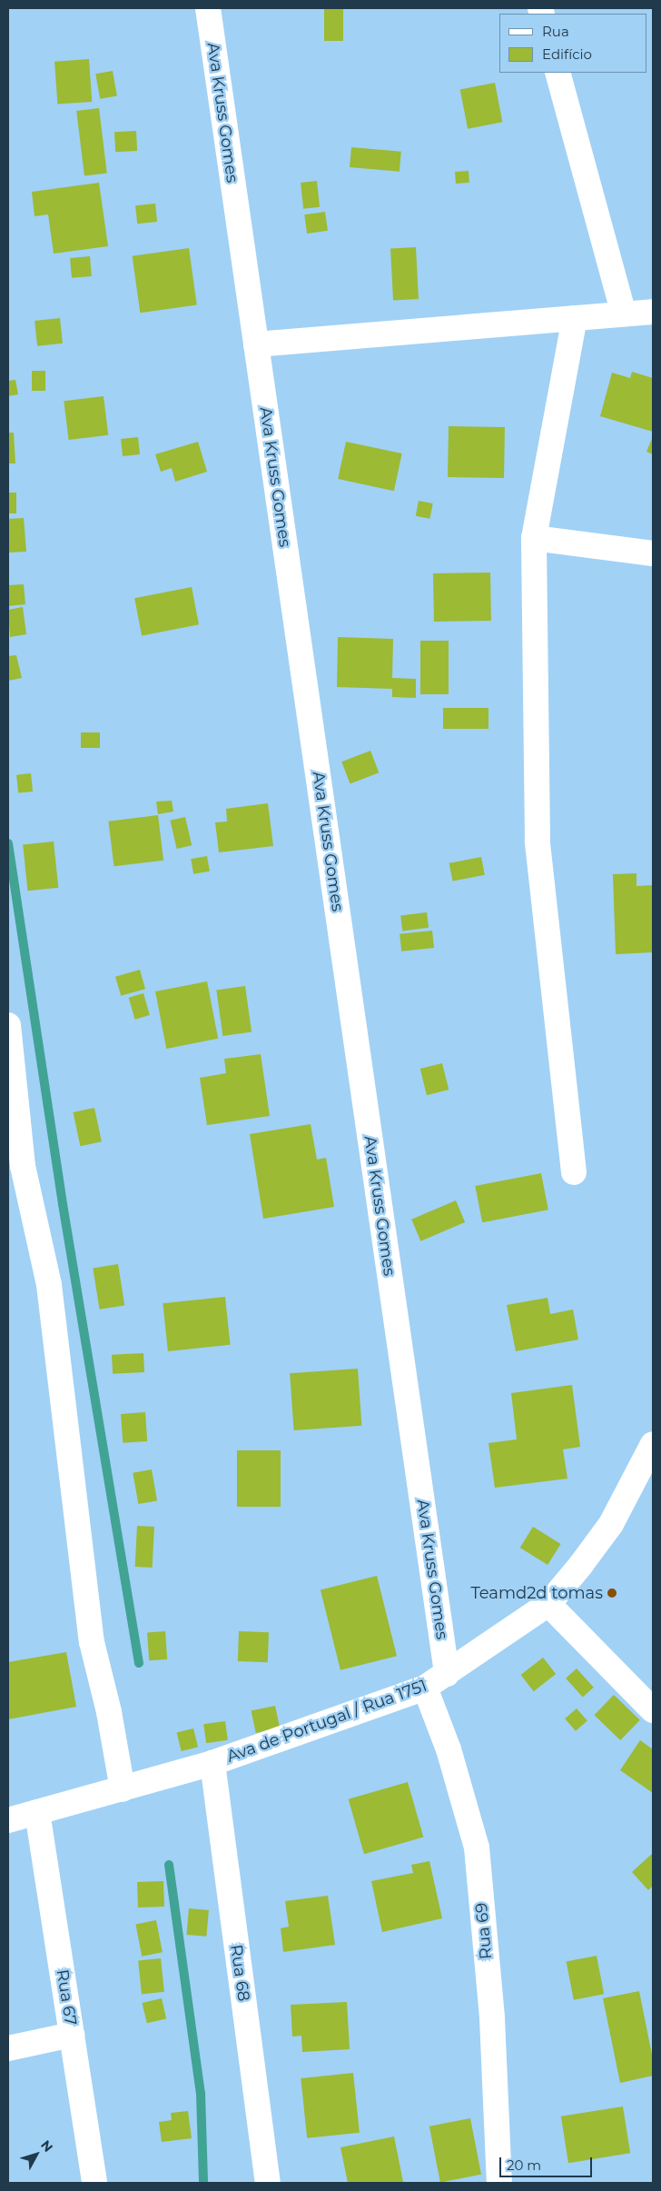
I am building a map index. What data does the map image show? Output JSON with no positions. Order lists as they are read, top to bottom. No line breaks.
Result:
{"streets":{"street":["Ava Kruss Gomes","Ava de Portugal / Rua 1751","Rua 69","Rua 68","Rua 67"]},"crossings":[["Ava Kruss Gomes","Ava de Portugal / Rua 1751"],["Ava de Portugal / Rua 1751","Rua 69"],["Ava de Portugal / Rua 1751","Rua 68"],["Ava de Portugal / Rua 1751","Rua 67"]],"places":["Teamd2d tomas"],"legend":["Rua","Edifício"],"scale_bar":"20 m","north":"top right"}
